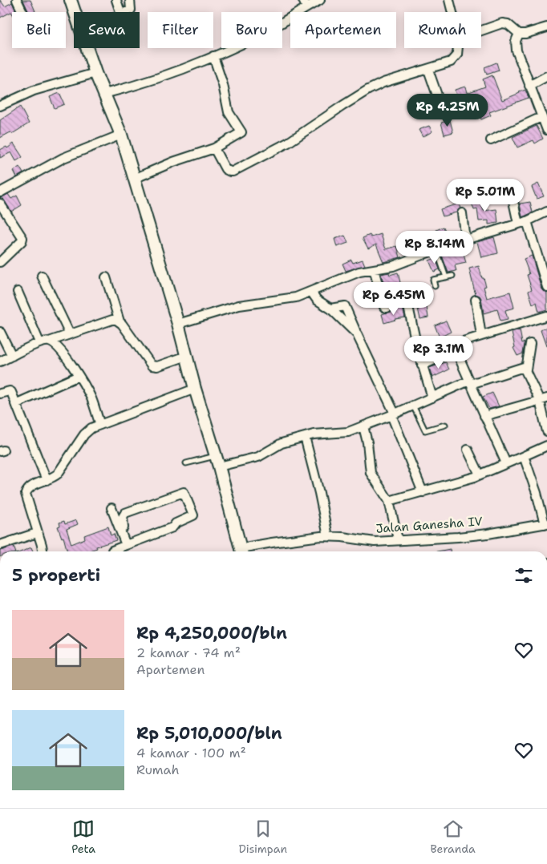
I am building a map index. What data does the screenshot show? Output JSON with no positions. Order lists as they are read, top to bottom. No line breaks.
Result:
{"streets":{"street":["Jalan Ganesha IV"]},"page":{"chip":["Beli","Sewa","Filter","Baru","Apartemen","Rumah"],"price":["Rp 4.25M","Rp 5.01M","Rp 8.14M","Rp 6.45M","Rp 3.1M"],"heading":"5 properti","list":[{"name":"Rp 4,250,000/bln","note":"2 kamar · 74 m² · Apartemen"},{"name":"Rp 5,010,000/bln","note":"4 kamar · 100 m² · Rumah"}],"tabs":["Peta","Disimpan","Beranda"]}}
